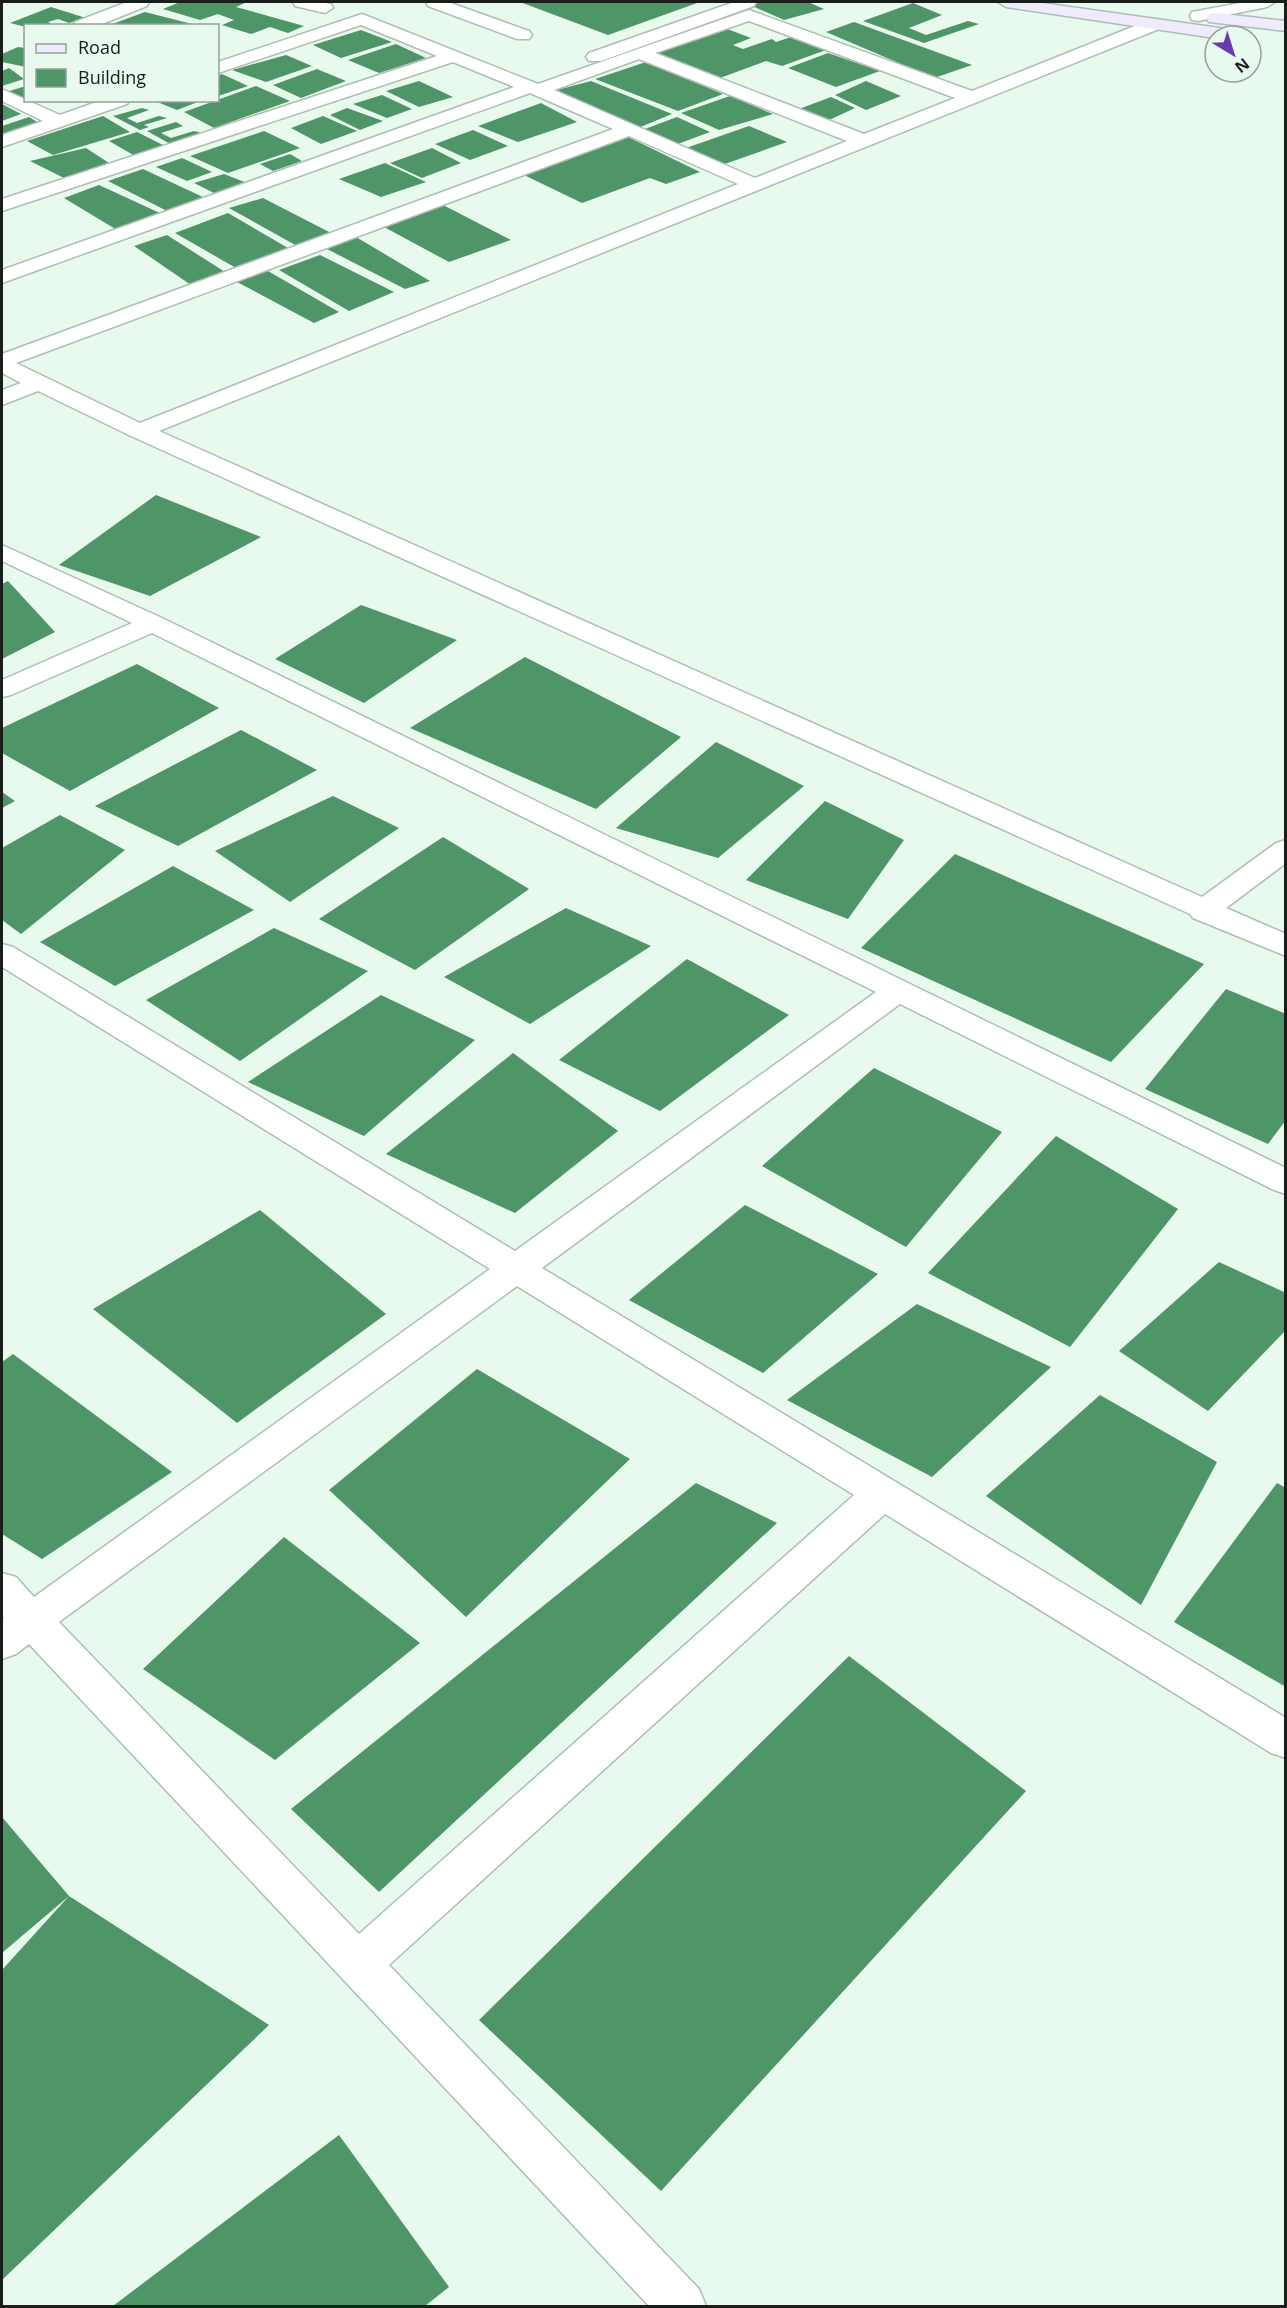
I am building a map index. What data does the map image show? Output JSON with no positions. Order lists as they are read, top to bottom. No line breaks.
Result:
{"legend":["Road","Building"],"north":"bottom right"}
